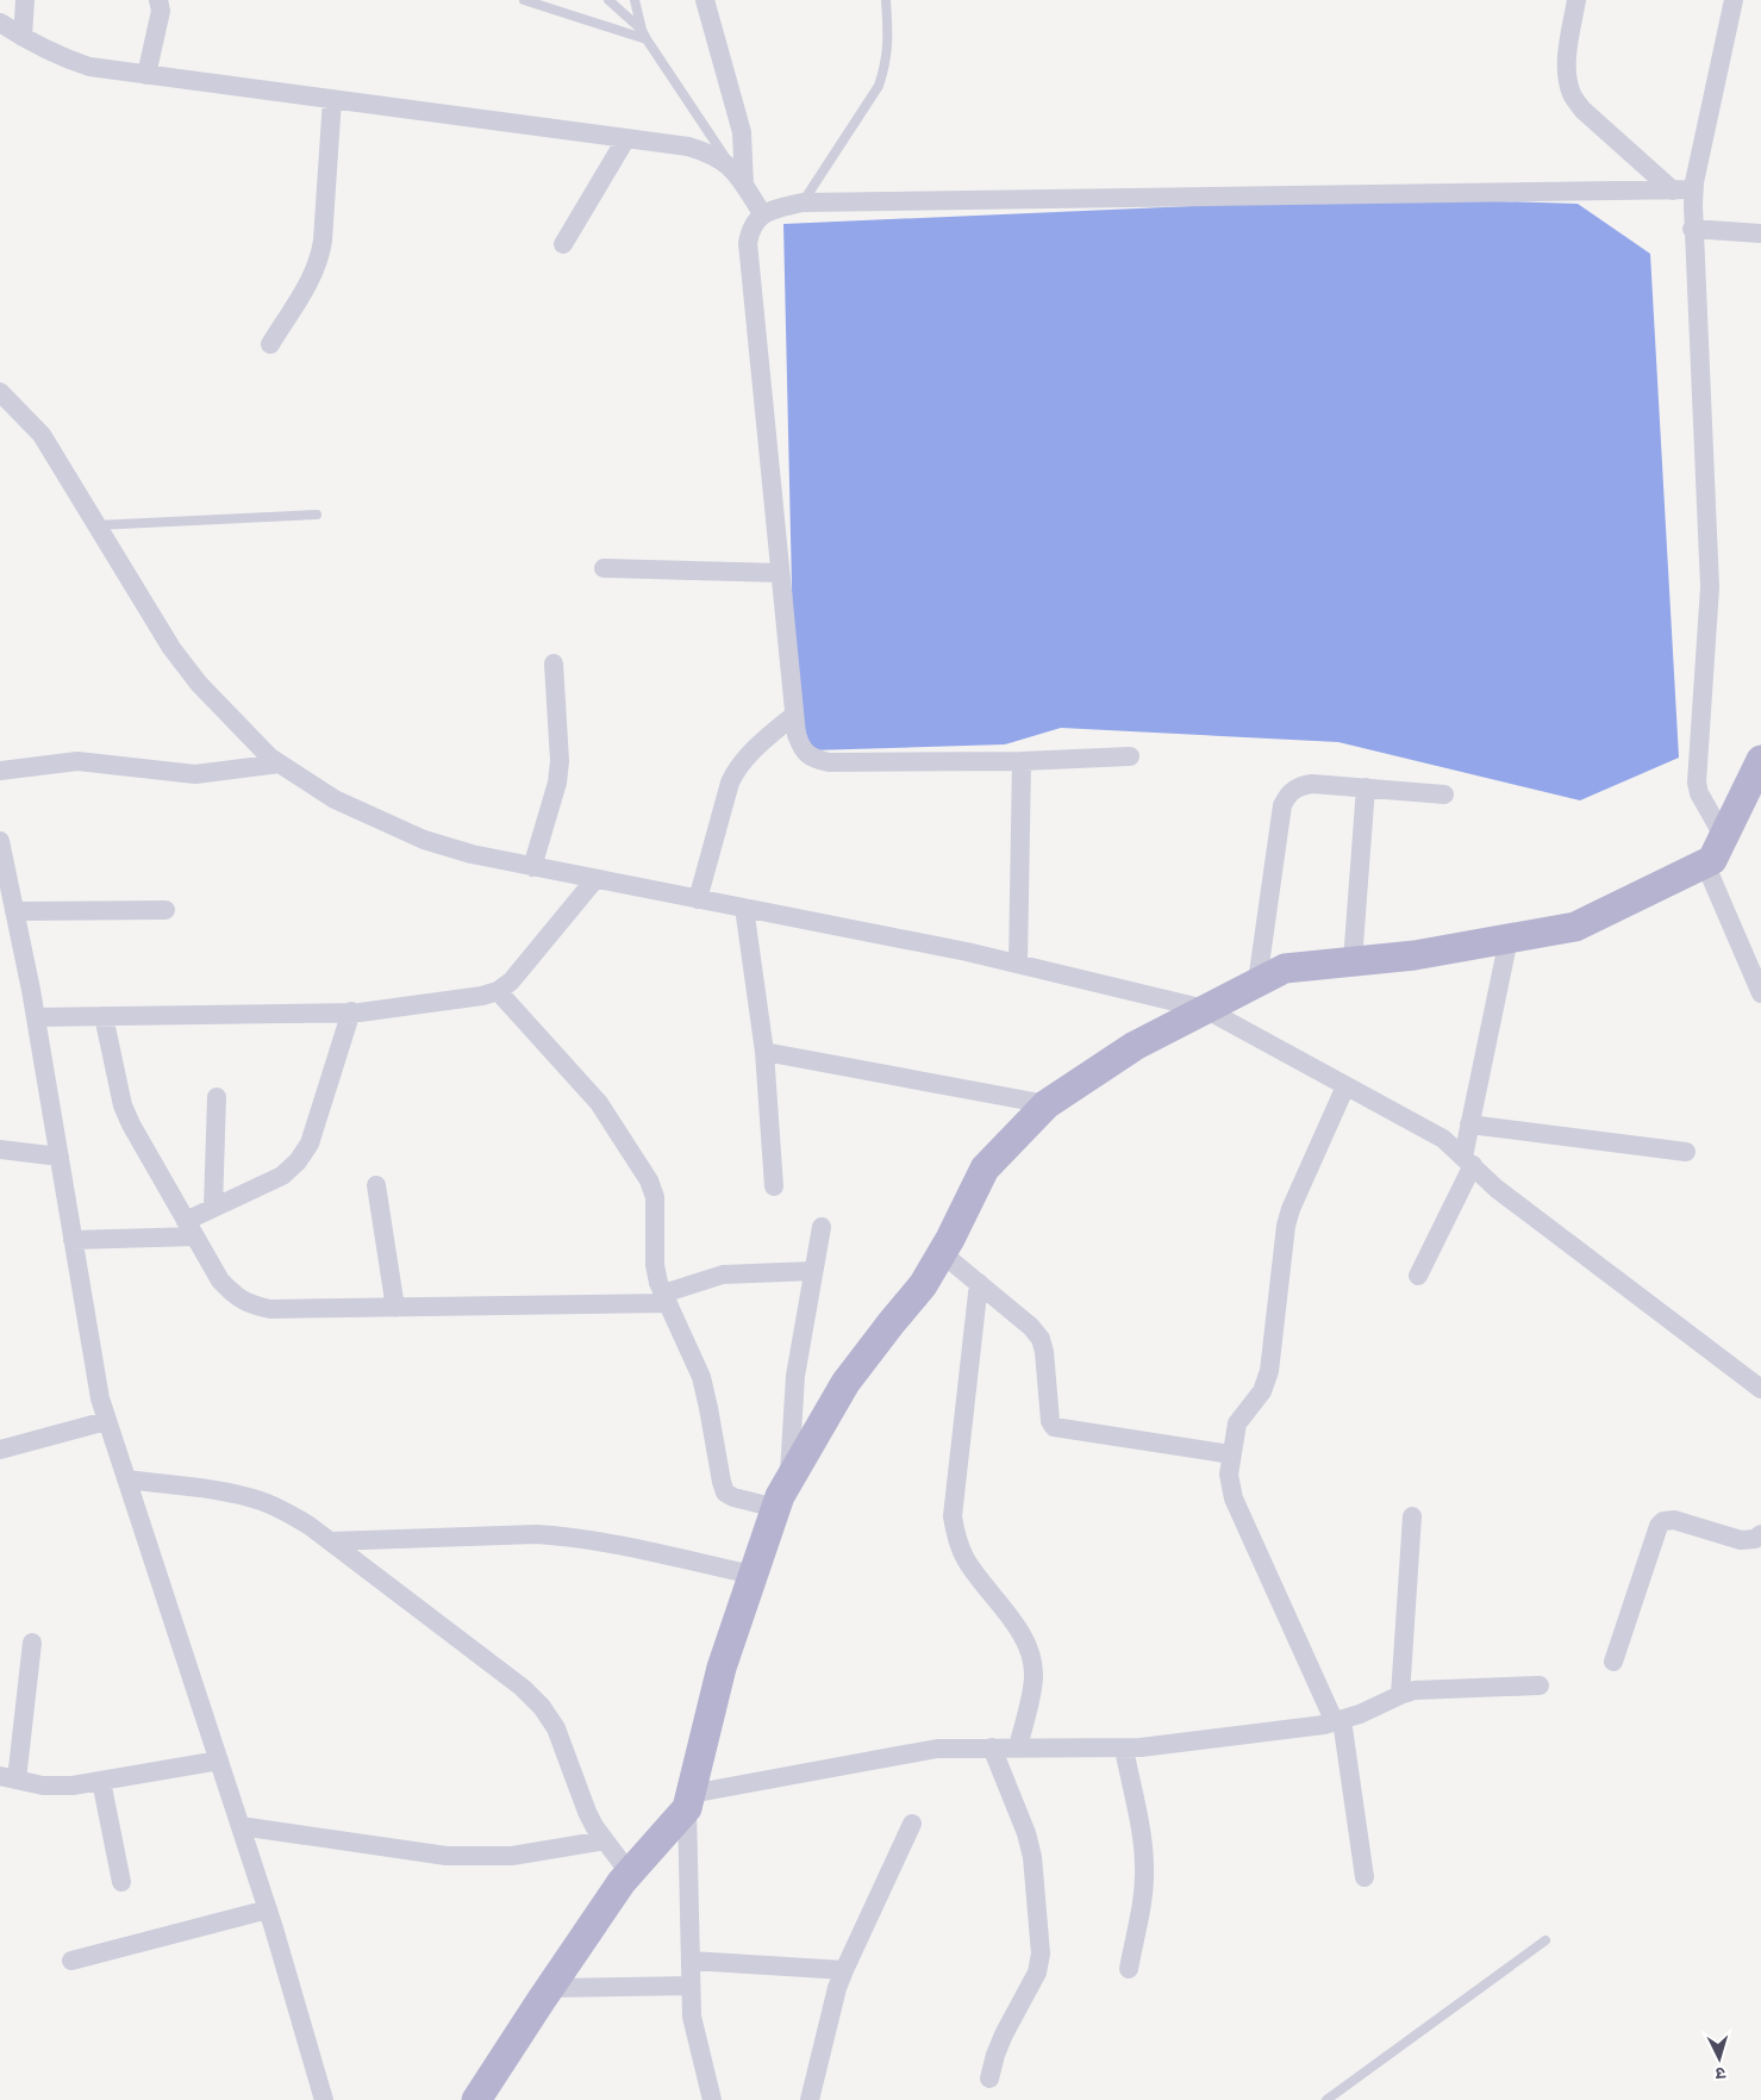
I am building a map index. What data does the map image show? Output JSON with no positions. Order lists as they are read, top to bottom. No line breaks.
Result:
{"north":"bottom"}
